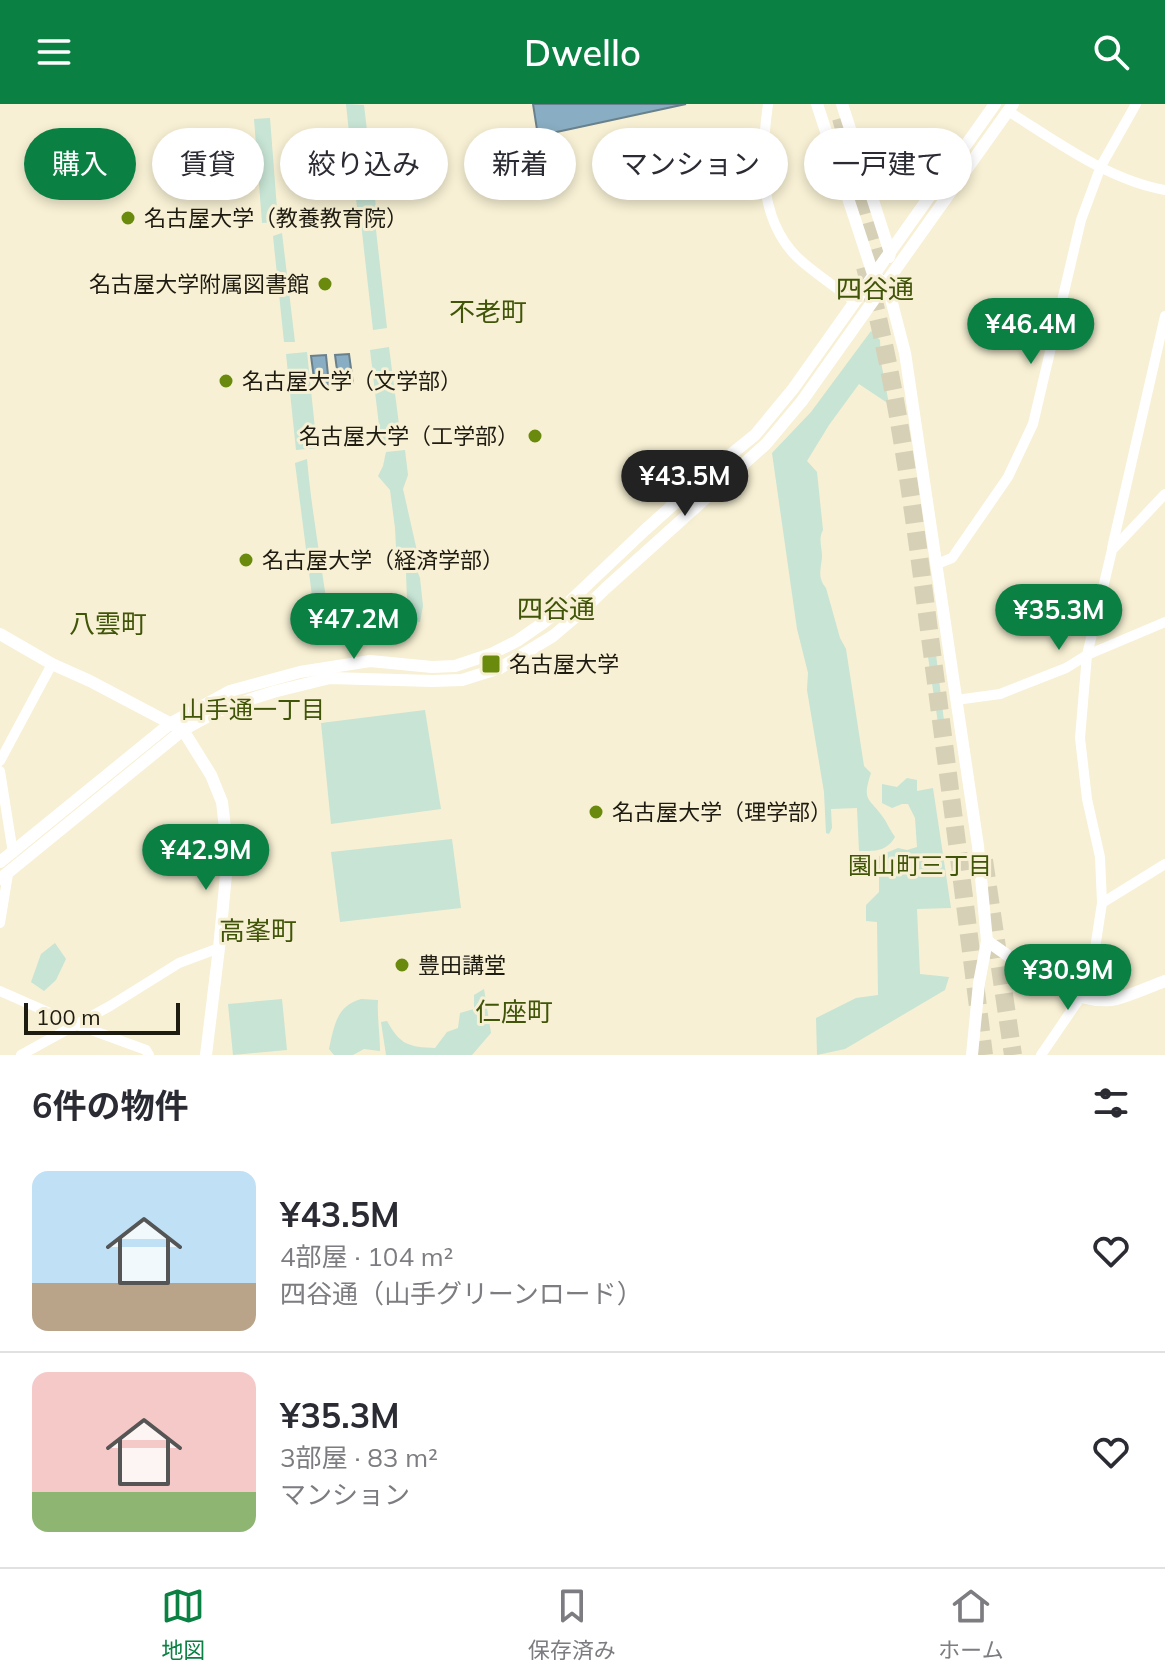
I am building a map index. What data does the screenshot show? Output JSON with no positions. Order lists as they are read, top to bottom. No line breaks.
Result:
{"districts":["四谷通","不老町","四谷通","八雲町","山手通一丁目","園山町三丁目","高峯町","仁座町"],"places":{"other":["名古屋大学（教養教育院）","名古屋大学附属図書館","名古屋大学（文学部）","名古屋大学（工学部）","名古屋大学（経済学部）","名古屋大学（理学部）","豊田講堂"],"transit":["名古屋大学"]},"scale_bar":"100 m","page":{"header":"Dwello","chip":["購入","賃貸","絞り込み","新着","マンション","一戸建て"],"price":["¥46.4M","¥43.5M","¥35.3M","¥47.2M","¥42.9M","¥30.9M"],"scale":"100 m","heading":"6件の物件","list":[{"name":"¥43.5M","note":"4部屋 · 104 m² · 四谷通（山手グリーンロード）"},{"name":"¥35.3M","note":"3部屋 · 83 m² · マンション"}],"tabs":["地図","保存済み","ホーム"]}}
